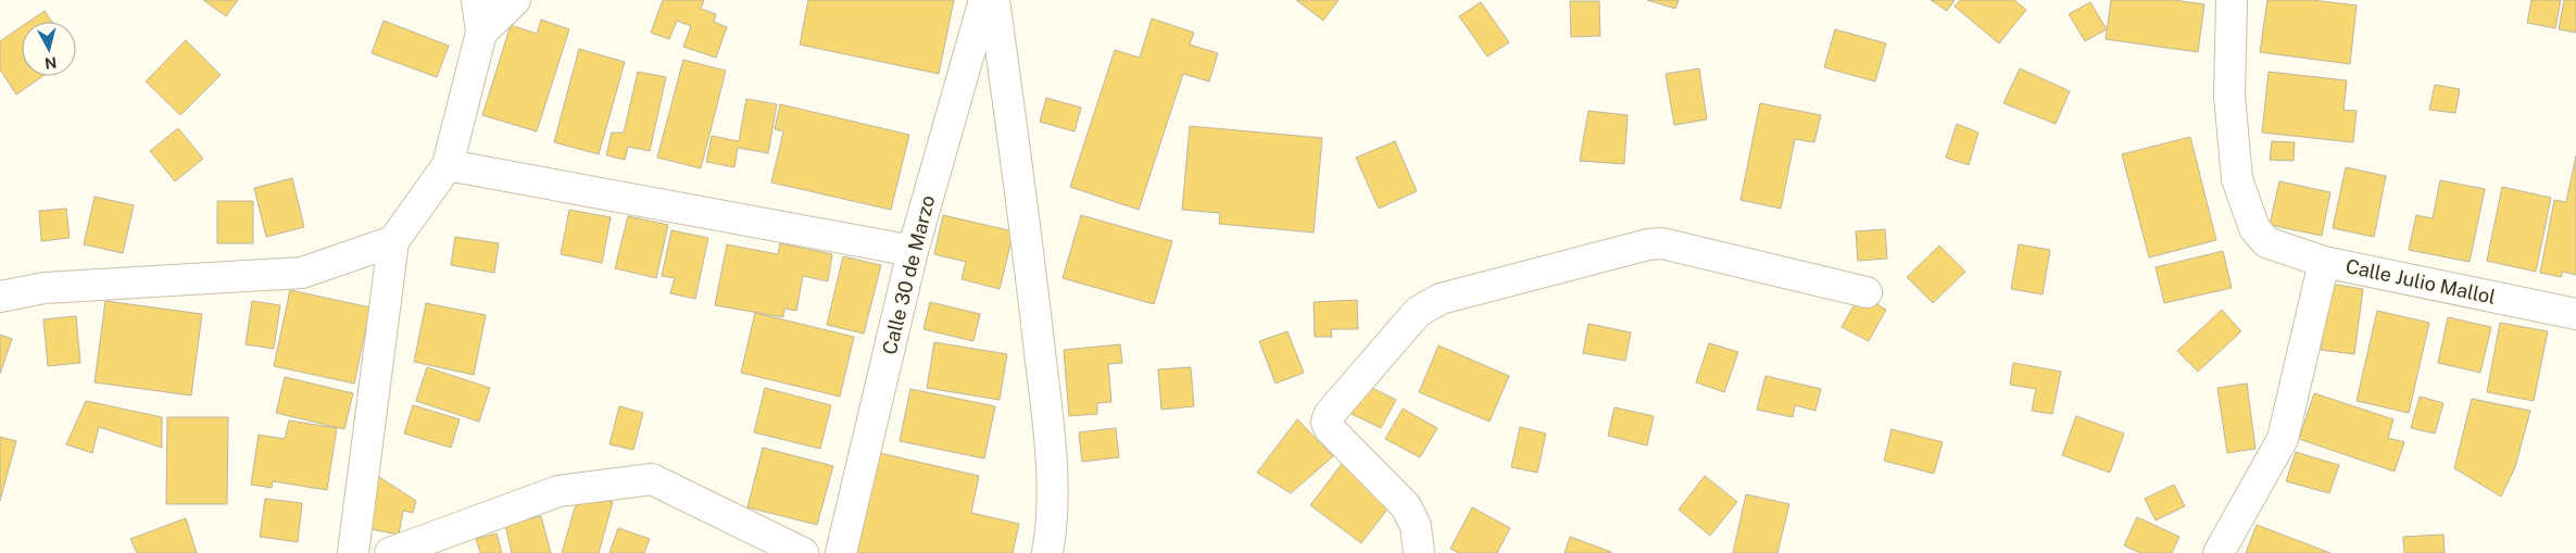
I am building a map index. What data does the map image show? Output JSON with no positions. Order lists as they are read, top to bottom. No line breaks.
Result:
{"streets":{"street":["Calle 30 de Marzo","Calle Julio Mallol"]},"north":"bottom"}
